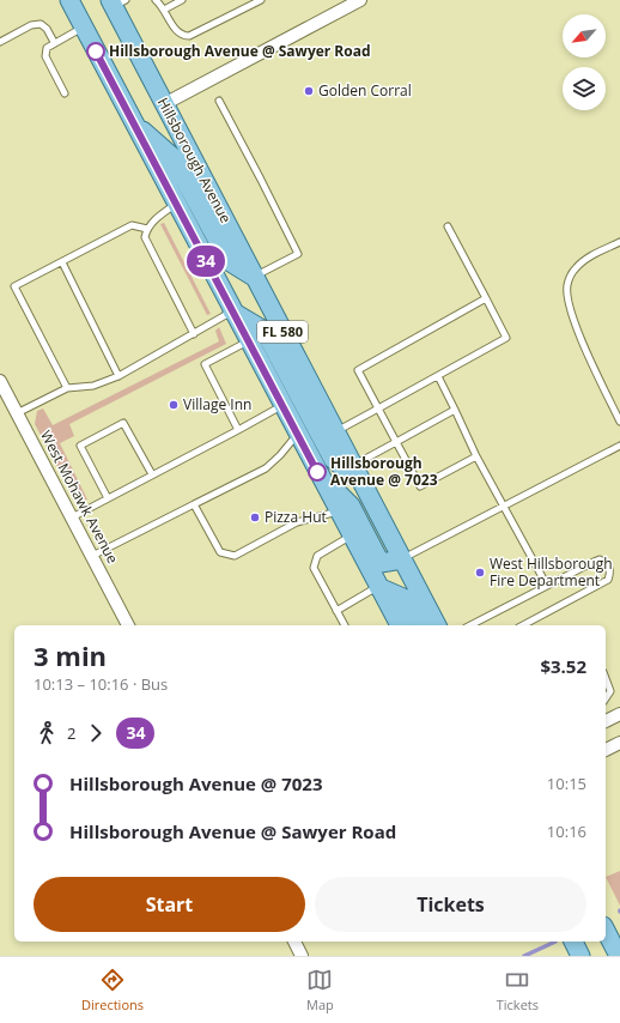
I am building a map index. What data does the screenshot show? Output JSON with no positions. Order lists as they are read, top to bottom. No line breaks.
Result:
{"streets":{"main road":["Hillsborough Avenue","FL 580"],"street":["West Mohawk Avenue"]},"places":["Hillsborough Avenue @ Sawyer Road","Golden Corral","Village Inn","Hillsborough Avenue @ 7023","Pizza Hut","West Hillsborough Fire Department"],"lines":["bus line 34"],"north":"bottom left","page":{"on_map":"34","heading":["3 min","10:13 – 10:16 · Bus","$3.52"],"legs":["2","34"],"list":[{"name":"Hillsborough Avenue @ 7023","value":"10:15"},{"name":"Hillsborough Avenue @ Sawyer Road","value":"10:16"}],"buttons":["Start","Tickets"],"tabs":["Directions","Map","Tickets"]}}
